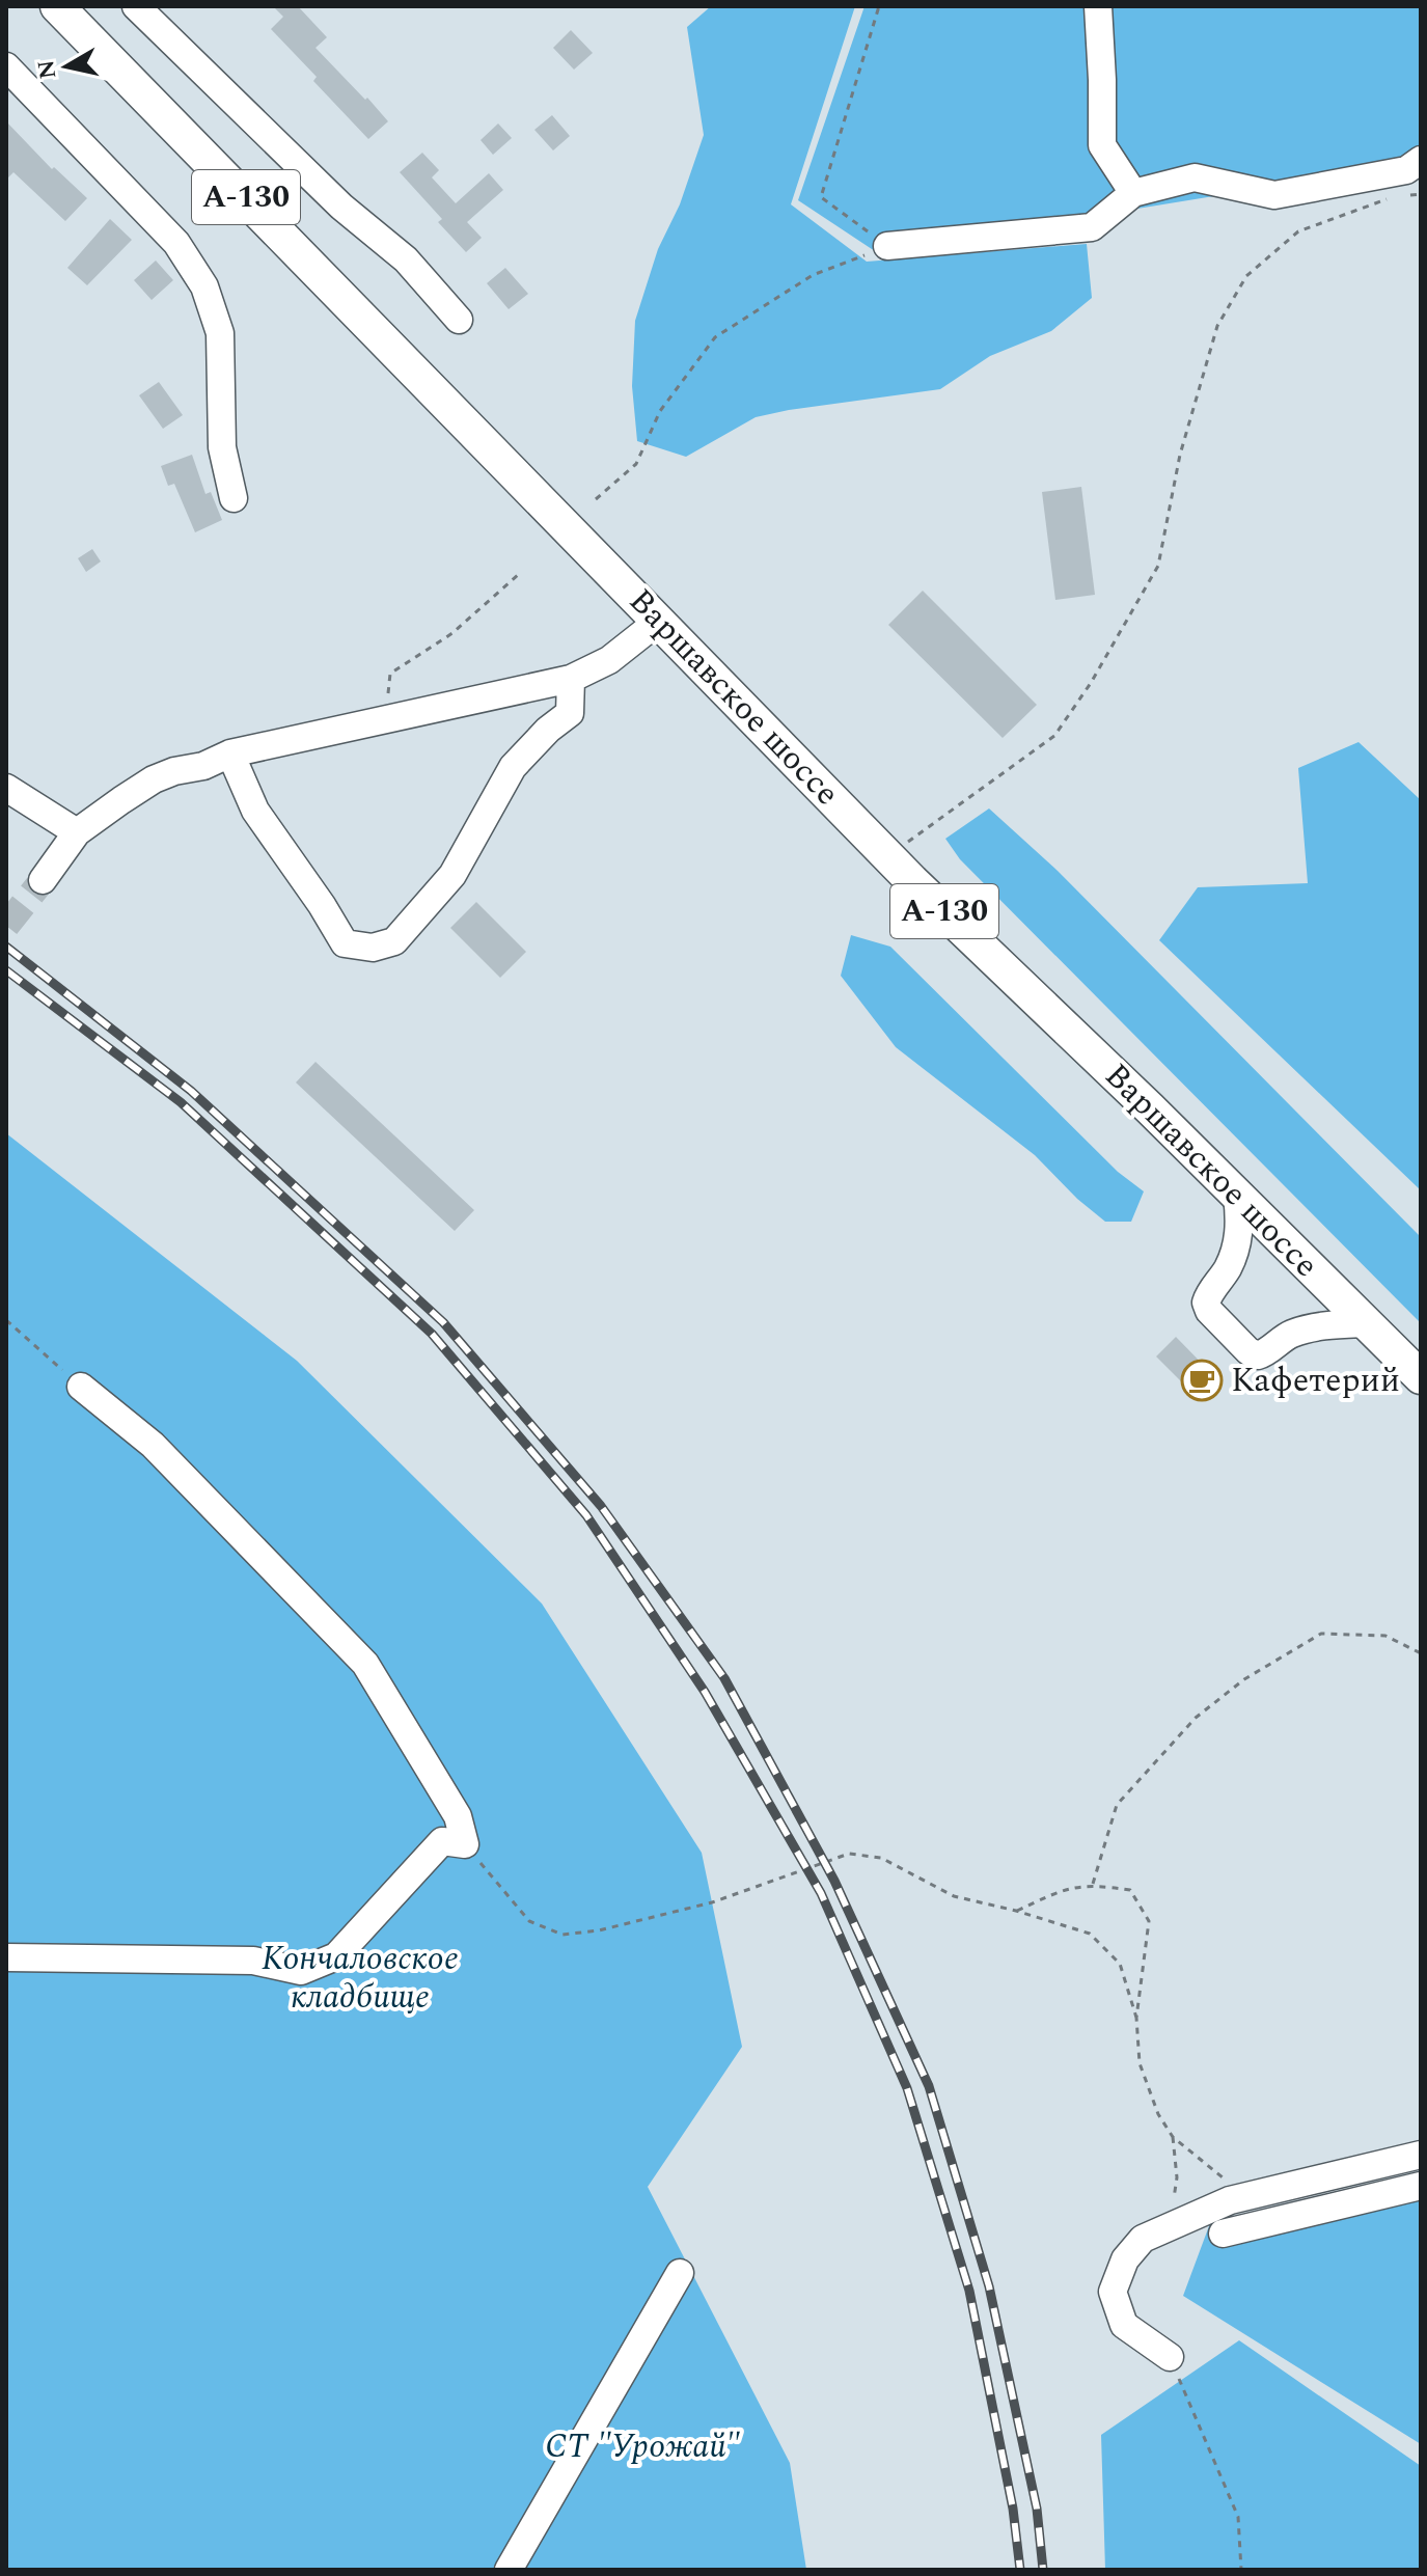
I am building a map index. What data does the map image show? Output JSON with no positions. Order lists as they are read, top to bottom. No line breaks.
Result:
{"streets":{"main road":["А-130","Варшавское шоссе"]},"parks":["Кончаловское кладбище","СТ \"Урожай\""],"places":{"cafe":["Кафетерий"]},"north":"left"}
